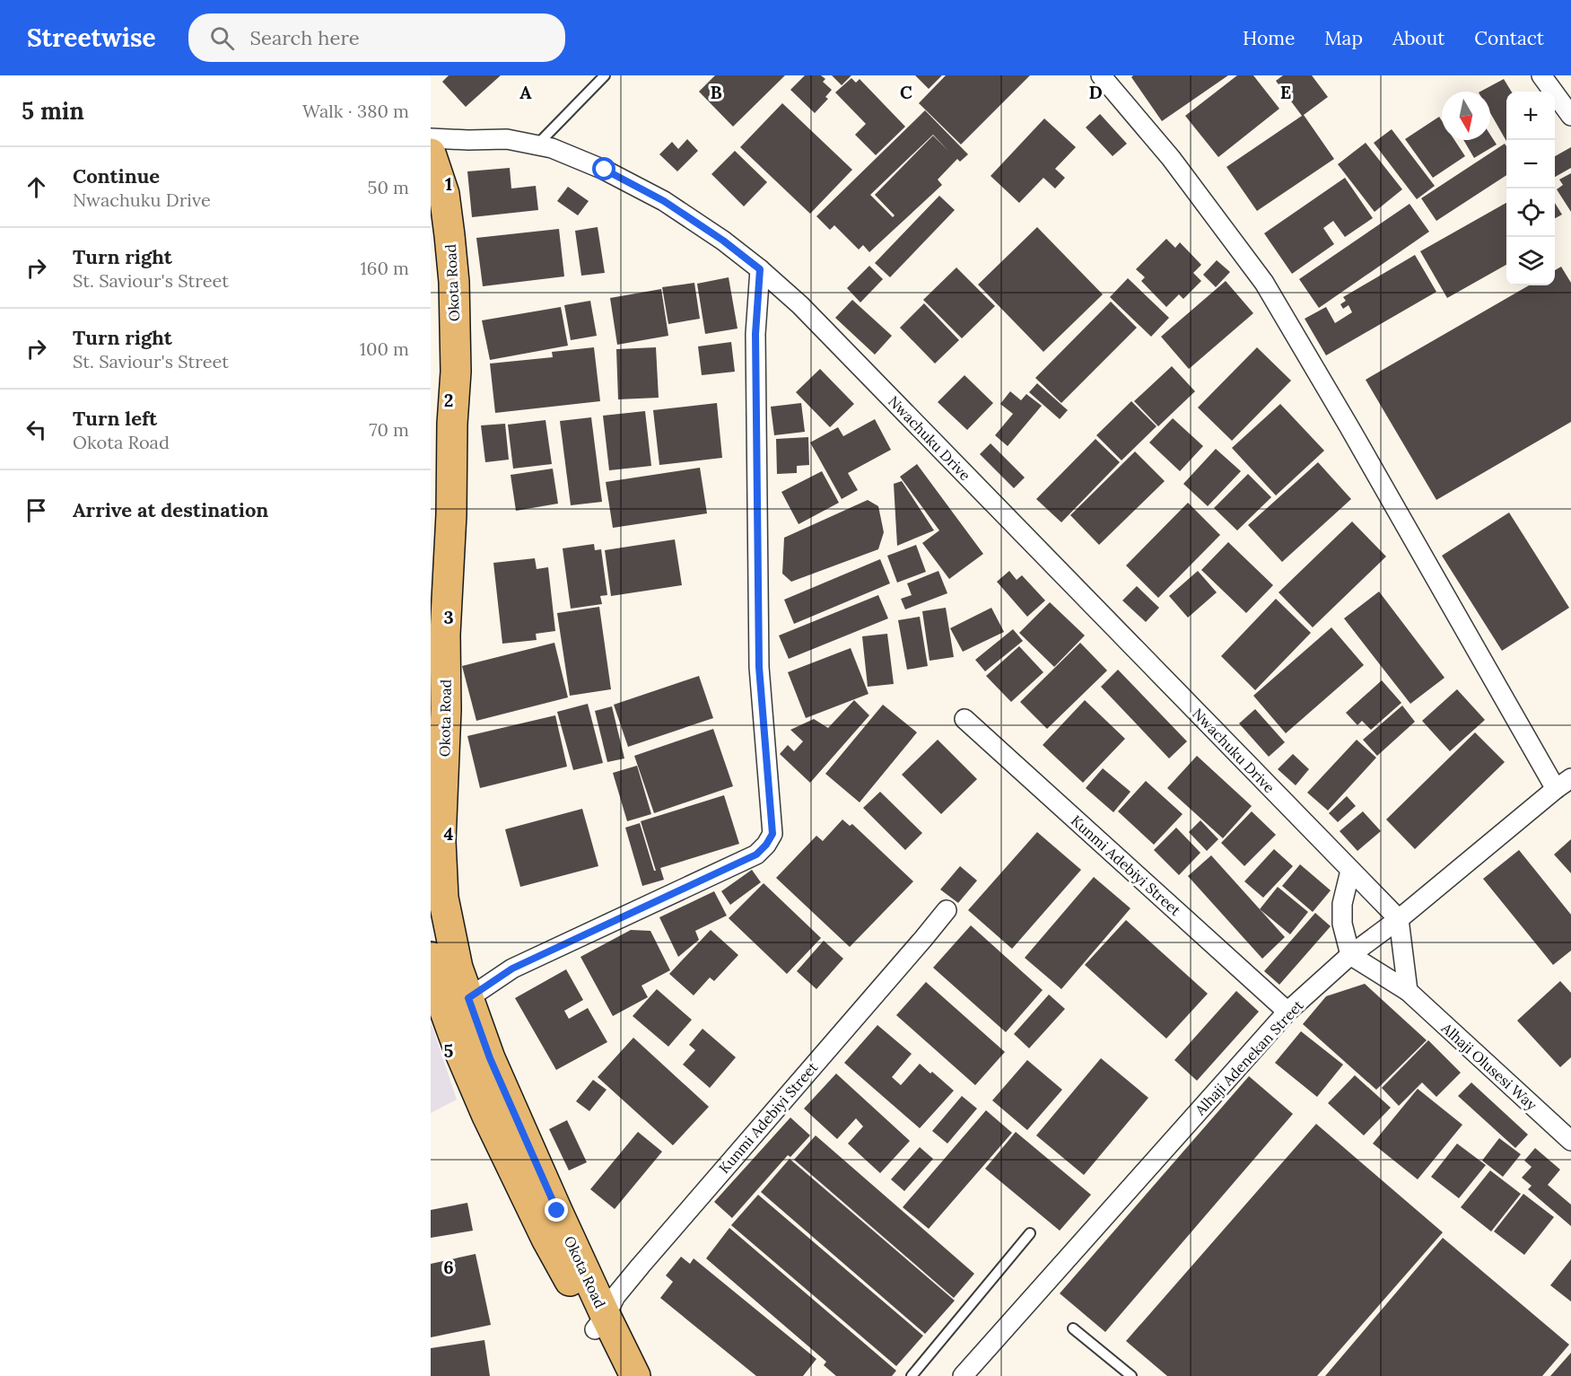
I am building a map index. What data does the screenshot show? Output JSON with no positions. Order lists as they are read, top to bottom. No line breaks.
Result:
{"streets":{"main road":["Okota Road"],"street":["Nwachuku Drive","Kunmi Adebiyi Street","Alhaji Adenekan Street","Alhaji Olusesi Way"]},"crossings":[["Okota Road","Kunmi Adebiyi Street"],["Nwachuku Drive","Alhaji Adenekan Street"],["Kunmi Adebiyi Street","Alhaji Adenekan Street"],["Alhaji Adenekan Street","Alhaji Olusesi Way"]],"north":"bottom","page":{"header":"Streetwise","search":"Search here","nav":["Home","Map","About","Contact"],"heading":["5 min","Walk · 380 m"],"map_buttons":["+","−"],"list":[["Continue","Nwachuku Drive","50 m"],["Turn right","St. Saviour's Street","160 m"],["Turn right","St. Saviour's Street","100 m"],["Turn left","Okota Road","70 m"],"Arrive at destination"]},"grid":{"columns":["A","B","C","D","E"],"rows":["1","2","3","4","5","6"]}}
